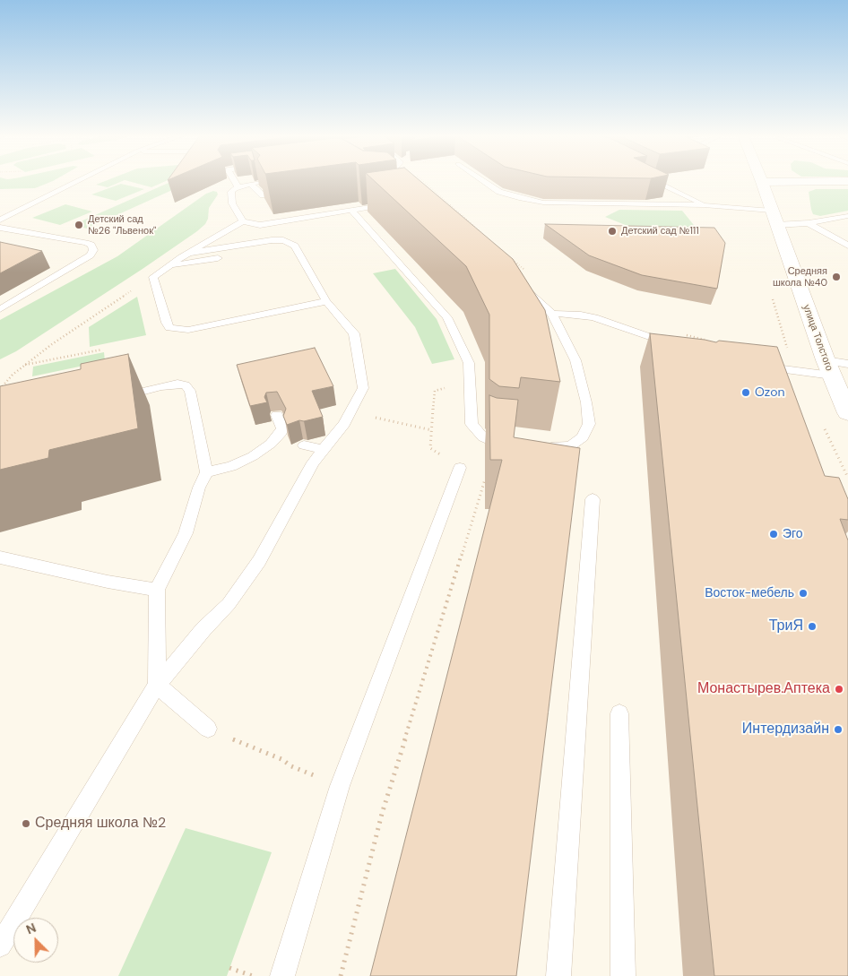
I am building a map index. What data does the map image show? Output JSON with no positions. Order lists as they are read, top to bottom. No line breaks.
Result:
{"streets":{"main road":["улица Толстого"]},"places":["Детский сад №26 \"Львенок\"","Детский сад №111","Средняя школа №40","Ozon","Эго","Восток-мебель","ТриЯ","Монастырев.Аптека","Интердизайн","Средняя школа №2"],"north":"top left"}
